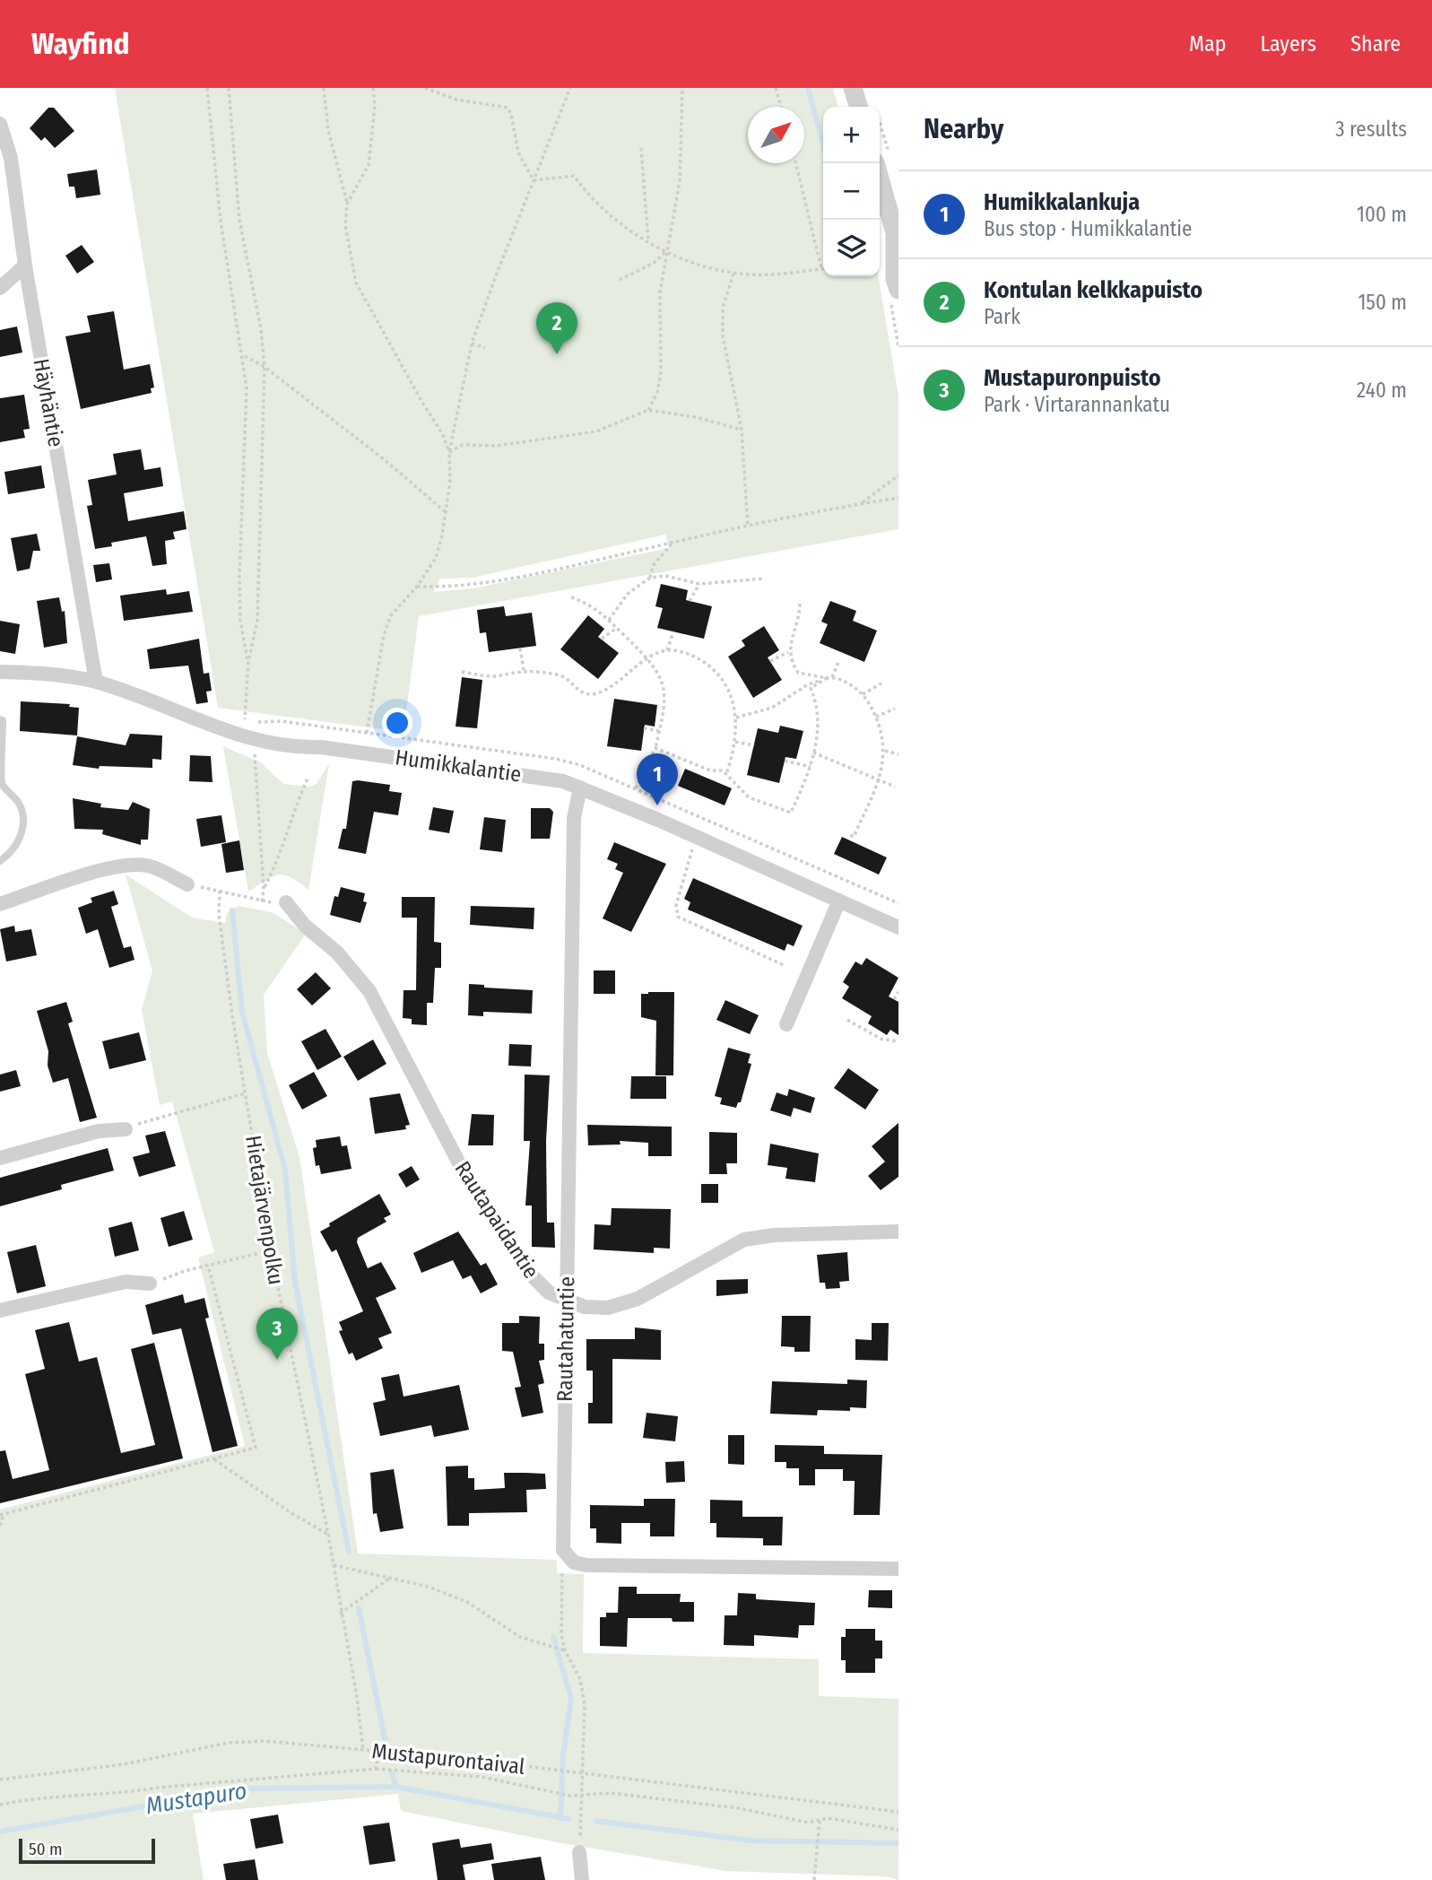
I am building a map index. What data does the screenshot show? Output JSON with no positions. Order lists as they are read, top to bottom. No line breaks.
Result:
{"streets":{"street":["Häyhäntie","Humikkalantie","Rautapaidantie","Rautahatuntie"],"path":["Hietajärvenpolku","Mustapurontaival"]},"crossings":[["Häyhäntie","Humikkalantie"],["Humikkalantie","Rautahatuntie"],["Hietajärvenpolku","Mustapurontaival"],["Rautapaidantie","Rautahatuntie"]],"water":["Mustapuro"],"scale_bar":"50 m","north":"top right","page":{"header":"Wayfind","nav":["Map","Layers","Share"],"heading":["Nearby","3 results"],"map_buttons":["+","−"],"list":[{"mark":"1","name":"Humikkalankuja","note":"Bus stop · Humikkalantie","value":"100 m"},{"mark":"2","name":"Kontulan kelkkapuisto","note":"Park","value":"150 m"},{"mark":"3","name":"Mustapuronpuisto","note":"Park · Virtarannankatu","value":"240 m"}],"pins":["2","1","3"],"scale":"50 m"}}
